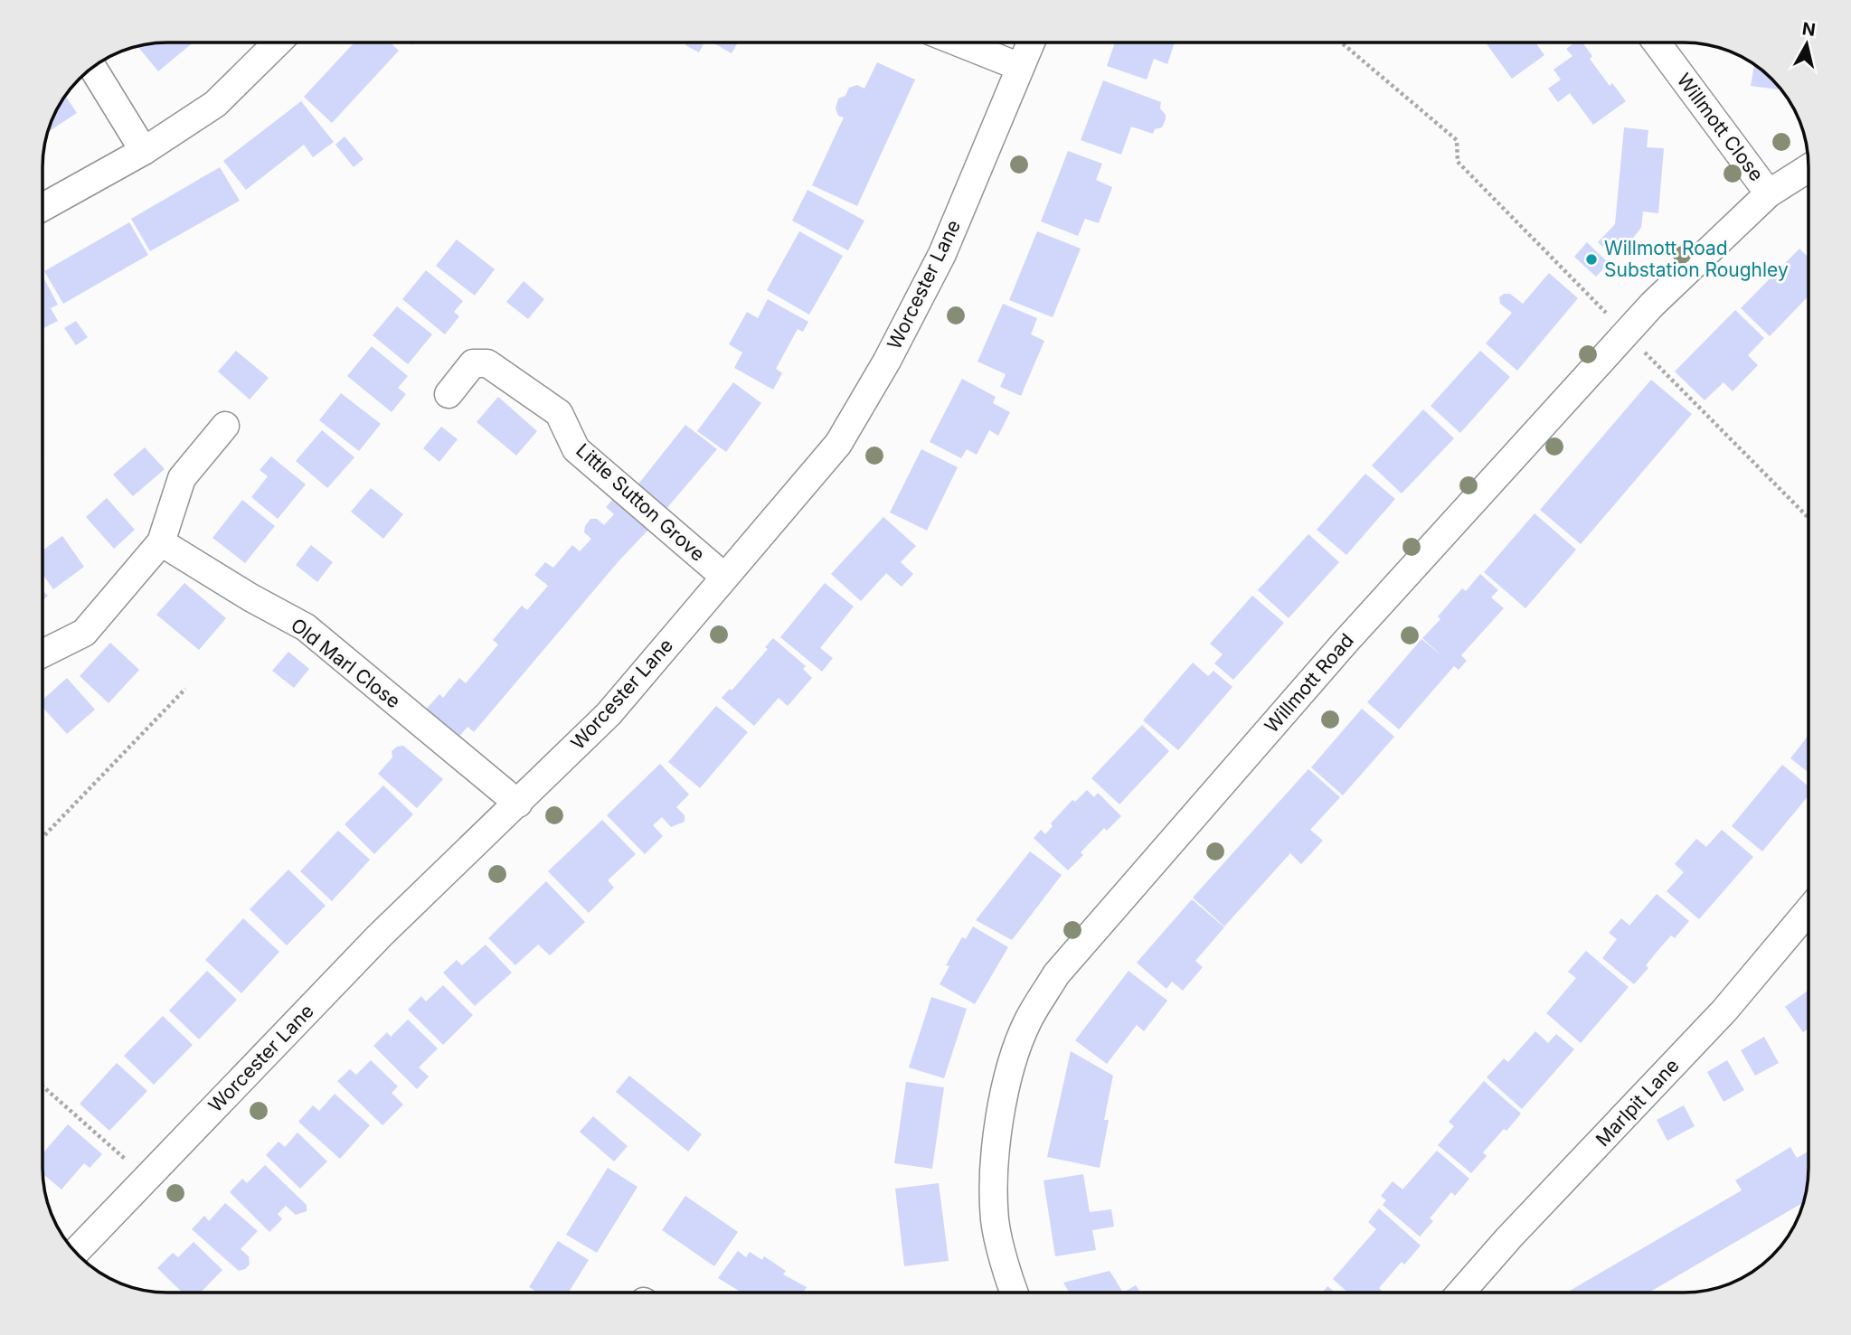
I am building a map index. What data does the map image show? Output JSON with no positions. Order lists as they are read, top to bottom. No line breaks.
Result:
{"streets":{"street":["Willmott Close","Worcester Lane","Little Sutton Grove","Old Marl Close","Willmott Road","Marlpit Lane"]},"crossings":[["Willmott Close","Willmott Road"],["Worcester Lane","Little Sutton Grove"],["Worcester Lane","Old Marl Close"]],"places":["Willmott Road Substation Roughley"],"north":"top"}
